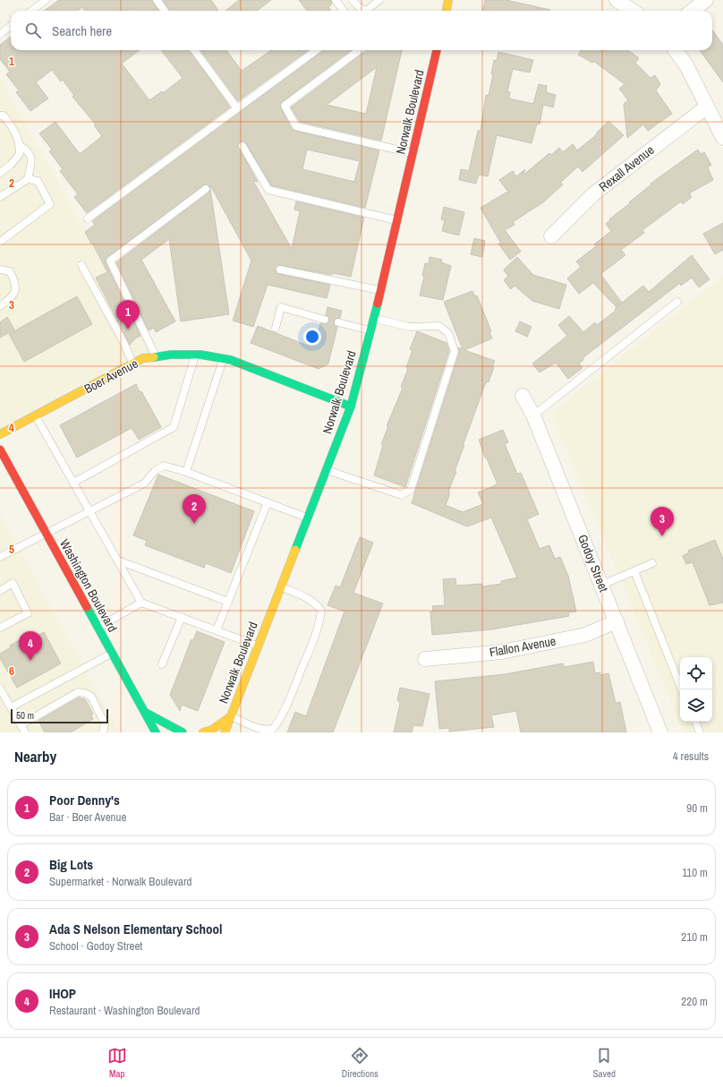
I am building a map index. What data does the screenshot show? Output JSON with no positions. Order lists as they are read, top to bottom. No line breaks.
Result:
{"streets":{"main road":["Norwalk Boulevard","Boer Avenue","Washington Boulevard"],"street":["Rexall Avenue","Godoy Street","Flallon Avenue"]},"crossings":[["Norwalk Boulevard","Boer Avenue"],["Godoy Street","Flallon Avenue"]],"scale_bar":"50 m","page":{"search":"Search here","pins":["1","2","3","4"],"scale":"50 m","heading":["Nearby","4 results"],"list":[{"mark":"1","name":"Poor Denny's","note":"Bar · Boer Avenue","value":"90 m"},{"mark":"2","name":"Big Lots","note":"Supermarket · Norwalk Boulevard","value":"110 m"},{"mark":"3","name":"Ada S Nelson Elementary School","note":"School · Godoy Street","value":"210 m"},{"mark":"4","name":"IHOP","note":"Restaurant · Washington Boulevard","value":"220 m"}],"nav":["Map","Directions","Saved"]},"grid":{"rows":["1","2","3","4","5","6"]}}
